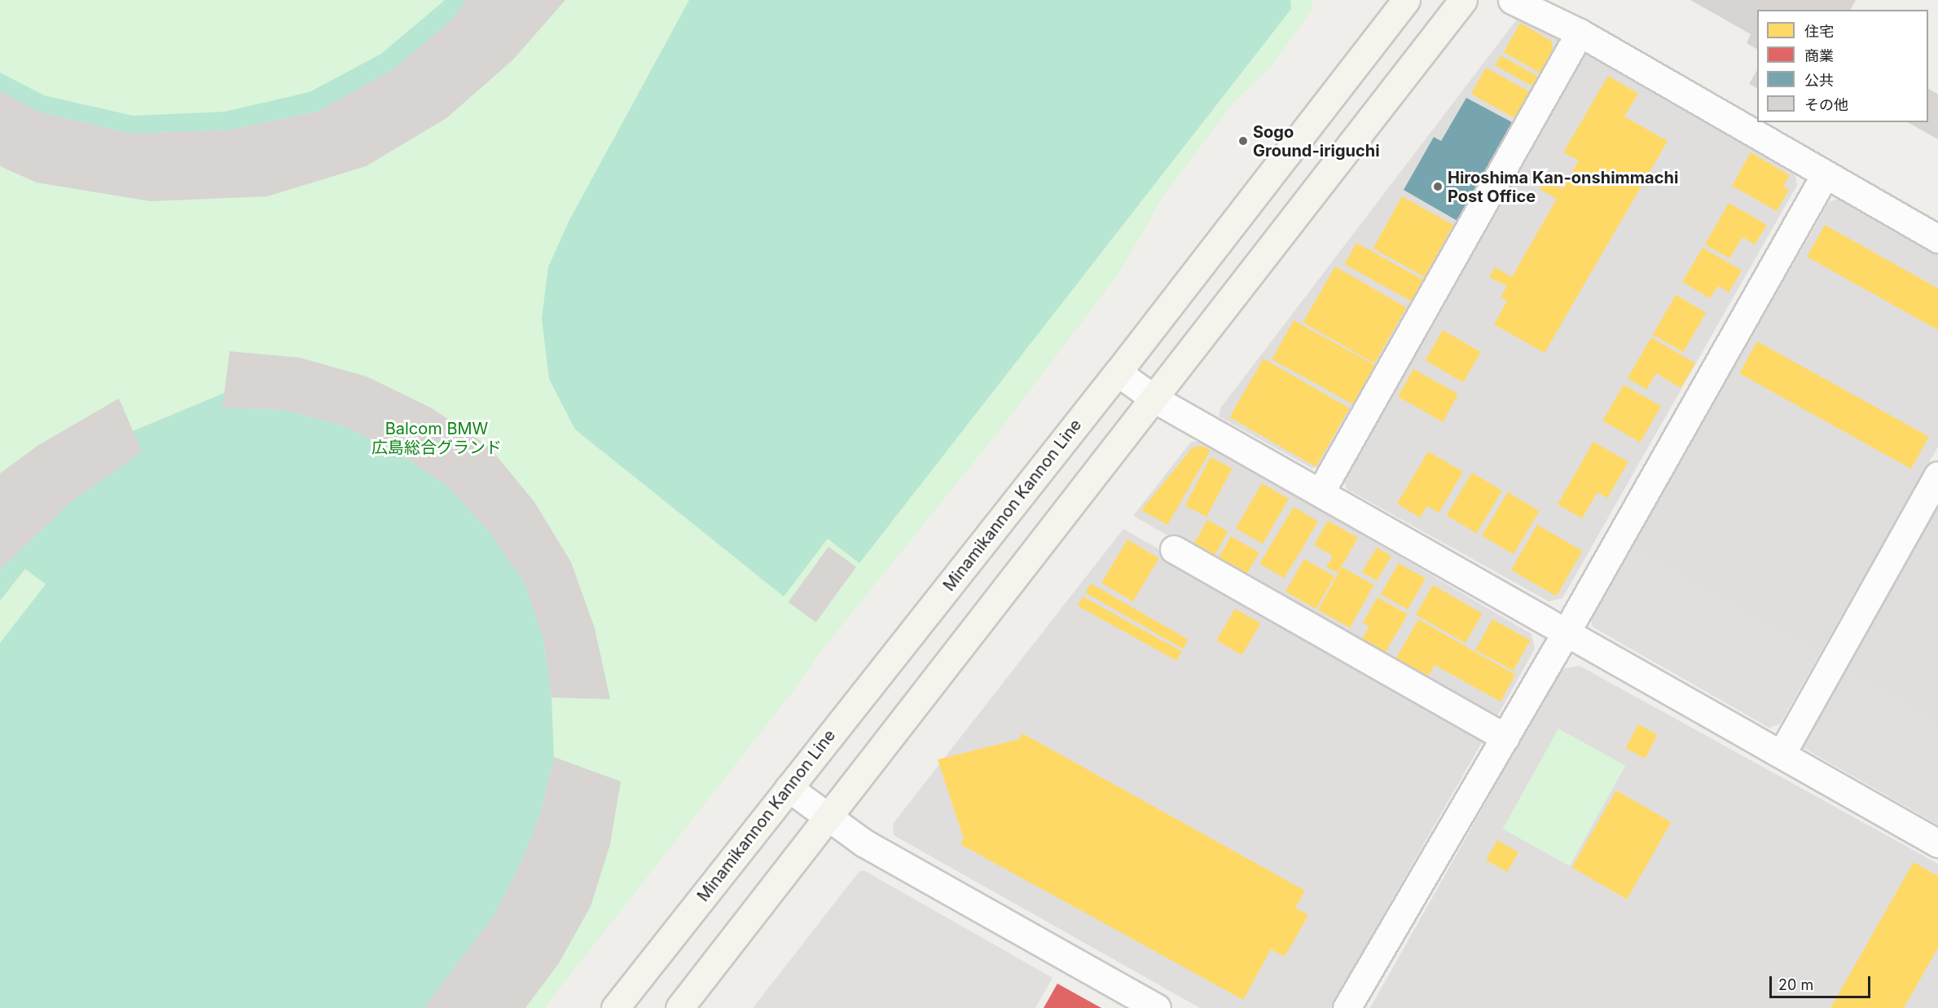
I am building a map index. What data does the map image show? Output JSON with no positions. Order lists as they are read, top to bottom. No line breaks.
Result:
{"streets":{"main road":["Minamikannon Kannon Line"]},"parks":["Balcom BMW 広島総合グランド"],"places":["Sogo Ground-iriguchi","Hiroshima Kan-onshimmachi Post Office"],"legend":["住宅","商業","公共","その他"],"scale_bar":"20 m"}
